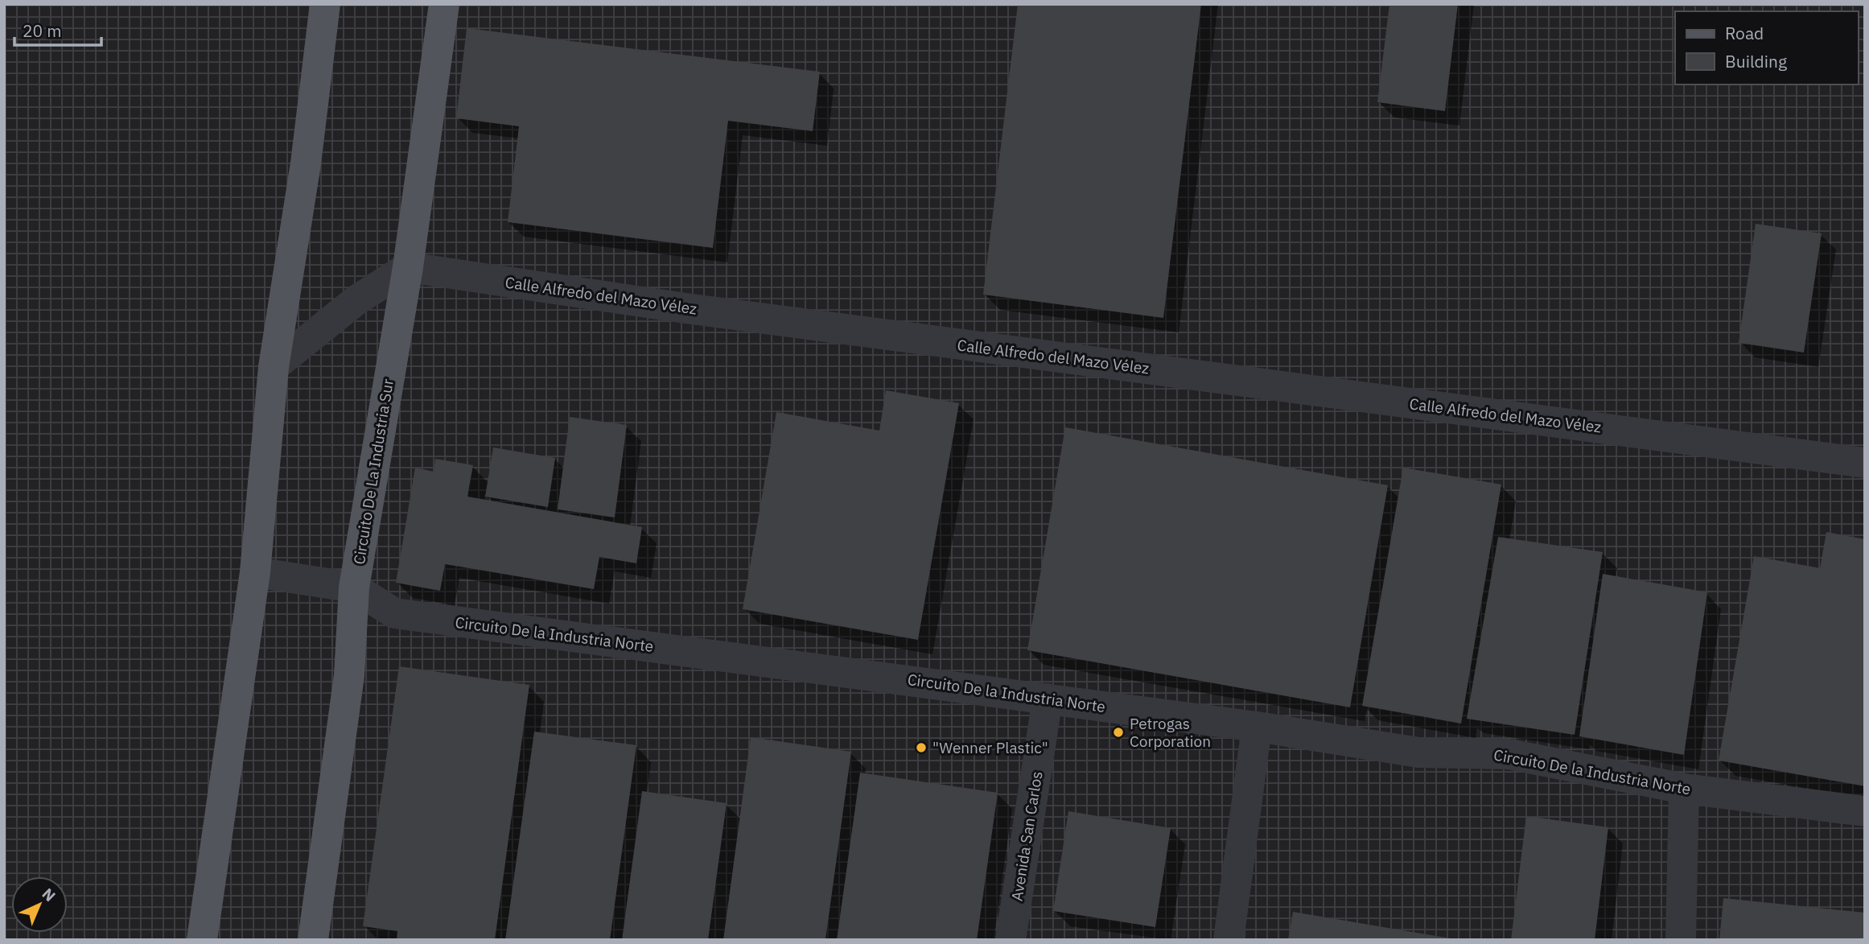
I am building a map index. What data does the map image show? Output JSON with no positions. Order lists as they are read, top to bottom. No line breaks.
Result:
{"streets":{"main road":["Circuito De La Industria Sur"],"street":["Calle Alfredo del Mazo Vélez","Circuito De la Industria Norte","Avenida San Carlos"]},"crossings":[["Calle Alfredo del Mazo Vélez","Circuito De La Industria Sur"],["Circuito De La Industria Sur","Circuito De la Industria Norte"],["Circuito De la Industria Norte","Avenida San Carlos"]],"places":["Petrogas Corporation","\"Wenner Plastic\""],"legend":["Road","Building"],"scale_bar":"20 m","north":"top right"}
